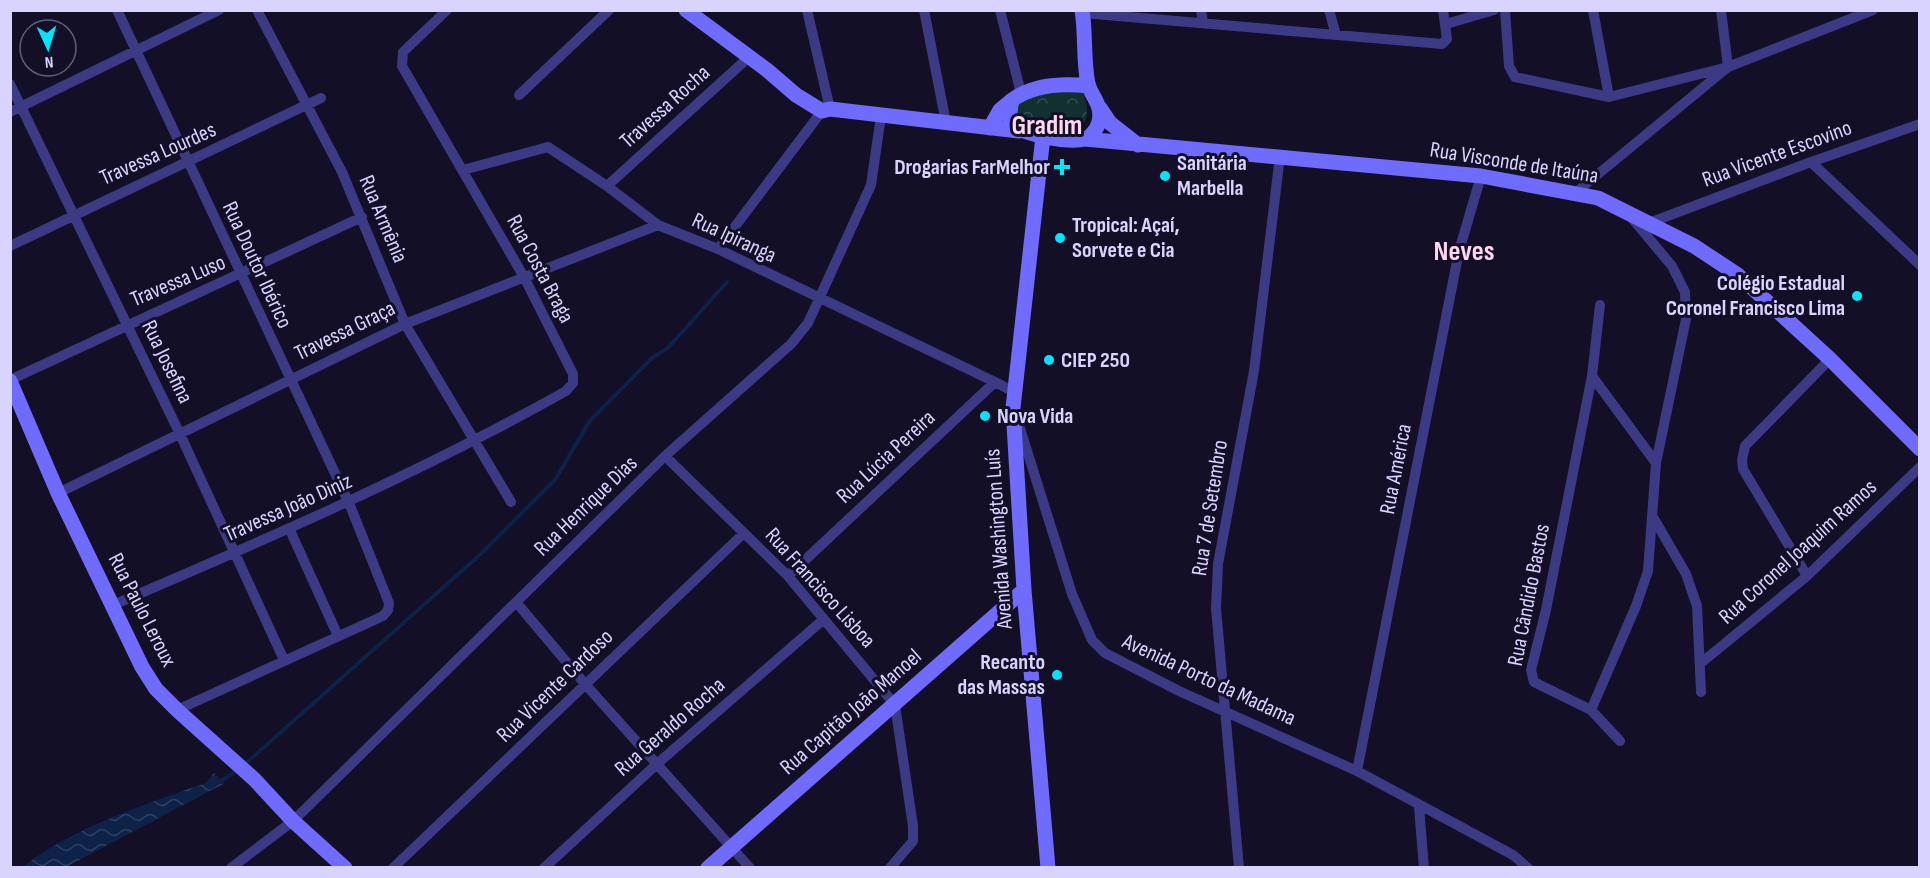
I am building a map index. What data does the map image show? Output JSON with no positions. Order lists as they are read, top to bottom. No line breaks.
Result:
{"streets":{"main road":["Rua Visconde de Itaúna","Avenida Washington Luís","Rua Paulo Leroux","Rua Capitão João Manoel"],"street":["Travessa Rocha","Travessa Lourdes","Rua Vicente Escovino","Rua Armênia","Rua Ipiranga","Rua Doutor Ibérico","Rua Costa Braga","Travessa Luso","Travessa Graça","Rua Josefina","Rua Lúcia Pereira","Rua América","Rua Henrique Dias","Travessa João Diniz","Rua 7 de Setembro","Rua Coronel Joaquim Ramos","Rua Francisco Lisboa","Rua Cândido Bastos","Avenida Porto da Madama","Rua Vicente Cardoso","Rua Geraldo Rocha"]},"crossings":[["Travessa Rocha","Rua Ipiranga"],["Travessa Lourdes","Rua Armênia"],["Travessa Lourdes","Rua Doutor Ibérico"],["Travessa Lourdes","Rua Josefina"],["Rua Vicente Escovino","Rua Visconde de Itaúna"],["Rua Visconde de Itaúna","Rua América"],["Rua Visconde de Itaúna","Rua 7 de Setembro"],["Rua Visconde de Itaúna","Avenida Washington Luís"],["Rua Armênia","Rua Costa Braga"],["Rua Armênia","Travessa Luso"],["Rua Armênia","Travessa Graça"],["Rua Armênia","Travessa João Diniz"],["Rua Ipiranga","Rua Costa Braga"],["Rua Ipiranga","Travessa Graça"],["Rua Ipiranga","Rua Lúcia Pereira"],["Rua Ipiranga","Rua Henrique Dias"],["Rua Doutor Ibérico","Travessa Luso"],["Rua Doutor Ibérico","Travessa Graça"],["Rua Doutor Ibérico","Travessa João Diniz"],["Rua Costa Braga","Travessa Graça"],["Rua Costa Braga","Travessa João Diniz"],["Travessa Luso","Rua Josefina"],["Travessa Luso","Rua Paulo Leroux"],["Travessa Graça","Rua Josefina"],["Travessa Graça","Rua Paulo Leroux"],["Rua Josefina","Travessa João Diniz"],["Rua Lúcia Pereira","Rua Francisco Lisboa"],["Rua América","Avenida Porto da Madama"],["Rua Henrique Dias","Rua Francisco Lisboa"],["Rua Henrique Dias","Rua Paulo Leroux"],["Travessa João Diniz","Rua Paulo Leroux"],["Rua 7 de Setembro","Avenida Porto da Madama"],["Avenida Washington Luís","Avenida Porto da Madama"],["Avenida Washington Luís","Rua Capitão João Manoel"],["Rua Francisco Lisboa","Rua Vicente Cardoso"],["Rua Francisco Lisboa","Rua Capitão João Manoel"],["Rua Francisco Lisboa","Rua Geraldo Rocha"]],"districts":["Gradim","Neves"],"places":{"health":["Drogarias FarMelhor"],"other":["Sanitária Marbella","Tropical: Açaí, Sorvete e Cia","Colégio Estadual Coronel Francisco Lima","CIEP 250","Nova Vida","Recanto das Massas"]},"north":"bottom"}
